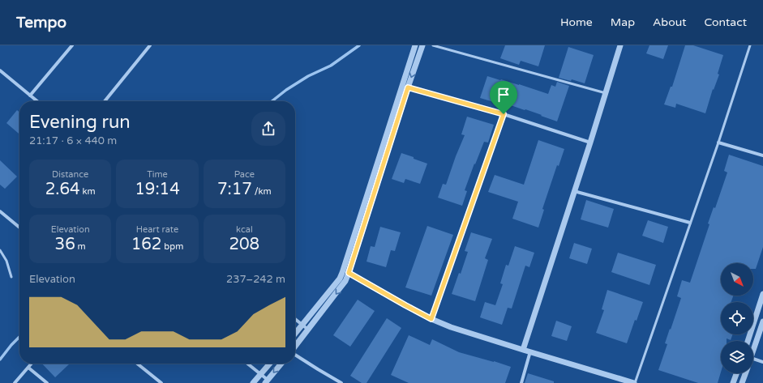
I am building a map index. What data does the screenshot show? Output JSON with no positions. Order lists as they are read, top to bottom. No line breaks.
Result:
{"north":"bottom right","page":{"header":"Tempo","nav":["Home","Map","About","Contact"],"heading":["Evening run","21:17 · 6 × 440 m"],"stats":[["Distance","2.64 km"],["Time","19:14"],["Pace","7:17 /km"],["Elevation","36 m"],["Heart rate","162 bpm"],["kcal","208"]],"chart":["Elevation","237–242 m"]}}
